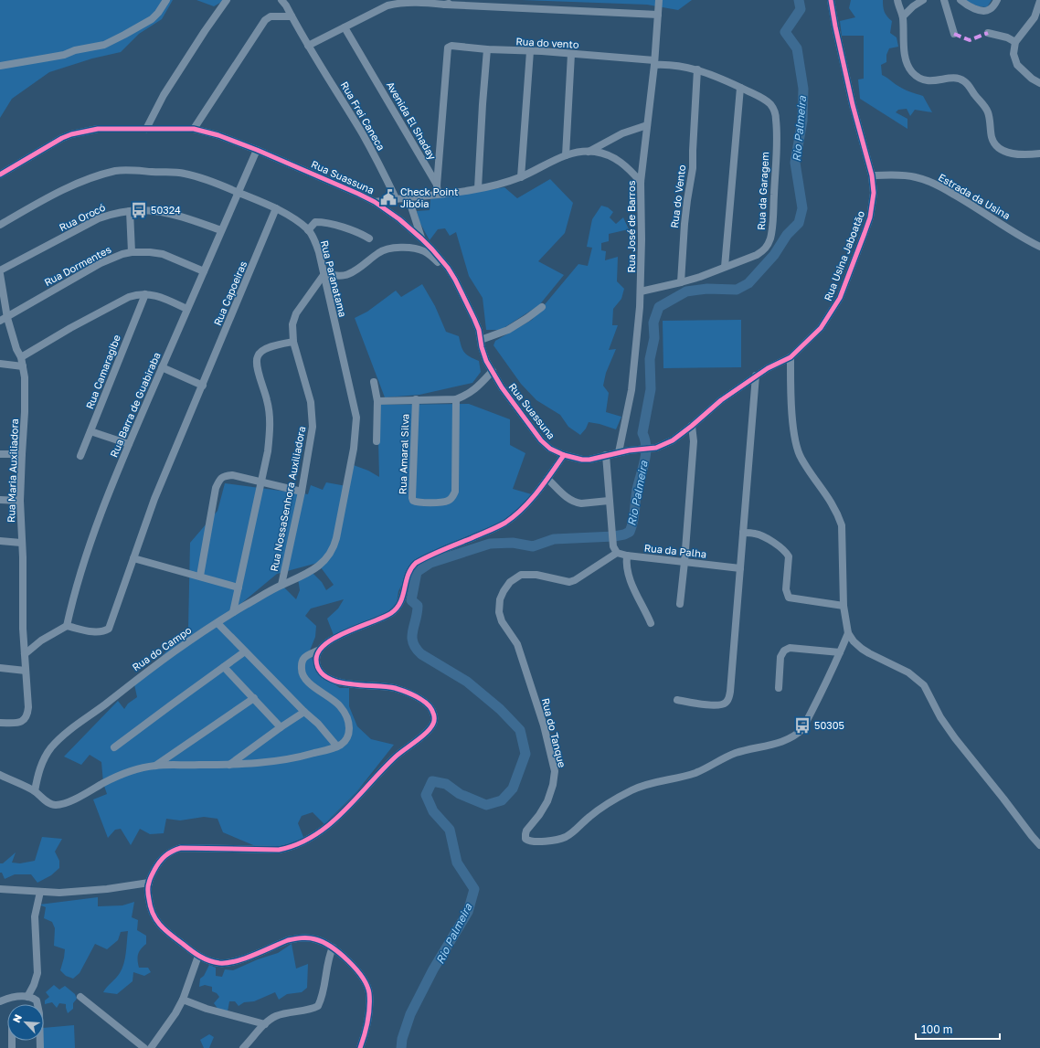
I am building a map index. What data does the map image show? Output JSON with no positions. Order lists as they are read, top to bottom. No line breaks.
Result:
{"streets":{"street":["Rua do vento","Rua Frei Caneca","Avenida El Shaday","Rua Suassuna","Rua da Garagem","Rua do Vento","Estrada da Usina","Rua Orocó","Rua José de Barros","Rua Usina Jaboatão","Rua Dormentes","Rua Paranatama","Rua Capoeiras","Rua Camaragibe","Rua Barra de Guabiraba","Rua Amaral Silva","Rua Maria Auxiliadora","Rua NossaSenhora Auxiliadora","Rua da Palha","Rua do Campo","Rua do Tanque"]},"crossings":[["Rua do vento","Avenida El Shaday"],["Rua do vento","Rua do Vento"],["Rua do vento","Rua José de Barros"],["Rua Suassuna","Rua José de Barros"],["Rua Suassuna","Rua Usina Jaboatão"],["Rua Suassuna","Rua Barra de Guabiraba"],["Rua da Garagem","Rua do Vento"],["Rua da Garagem","Rua José de Barros"],["Estrada da Usina","Rua Usina Jaboatão"],["Rua Orocó","Rua Barra de Guabiraba"],["Rua Dormentes","Rua Barra de Guabiraba"],["Rua Dormentes","Rua Maria Auxiliadora"],["Rua Paranatama","Rua Capoeiras"],["Rua Paranatama","Rua Barra de Guabiraba"],["Rua Paranatama","Rua NossaSenhora Auxiliadora"],["Rua Paranatama","Rua do Campo"],["Rua Capoeiras","Rua Barra de Guabiraba"],["Rua NossaSenhora Auxiliadora","Rua do Campo"],["Rua da Palha","Rua do Tanque"]],"water":["Rio Palmeira"],"places":{"public building":["Check Point Jibóia"],"bus stop":["50324","50305"]},"scale_bar":"100 m","north":"top left"}
